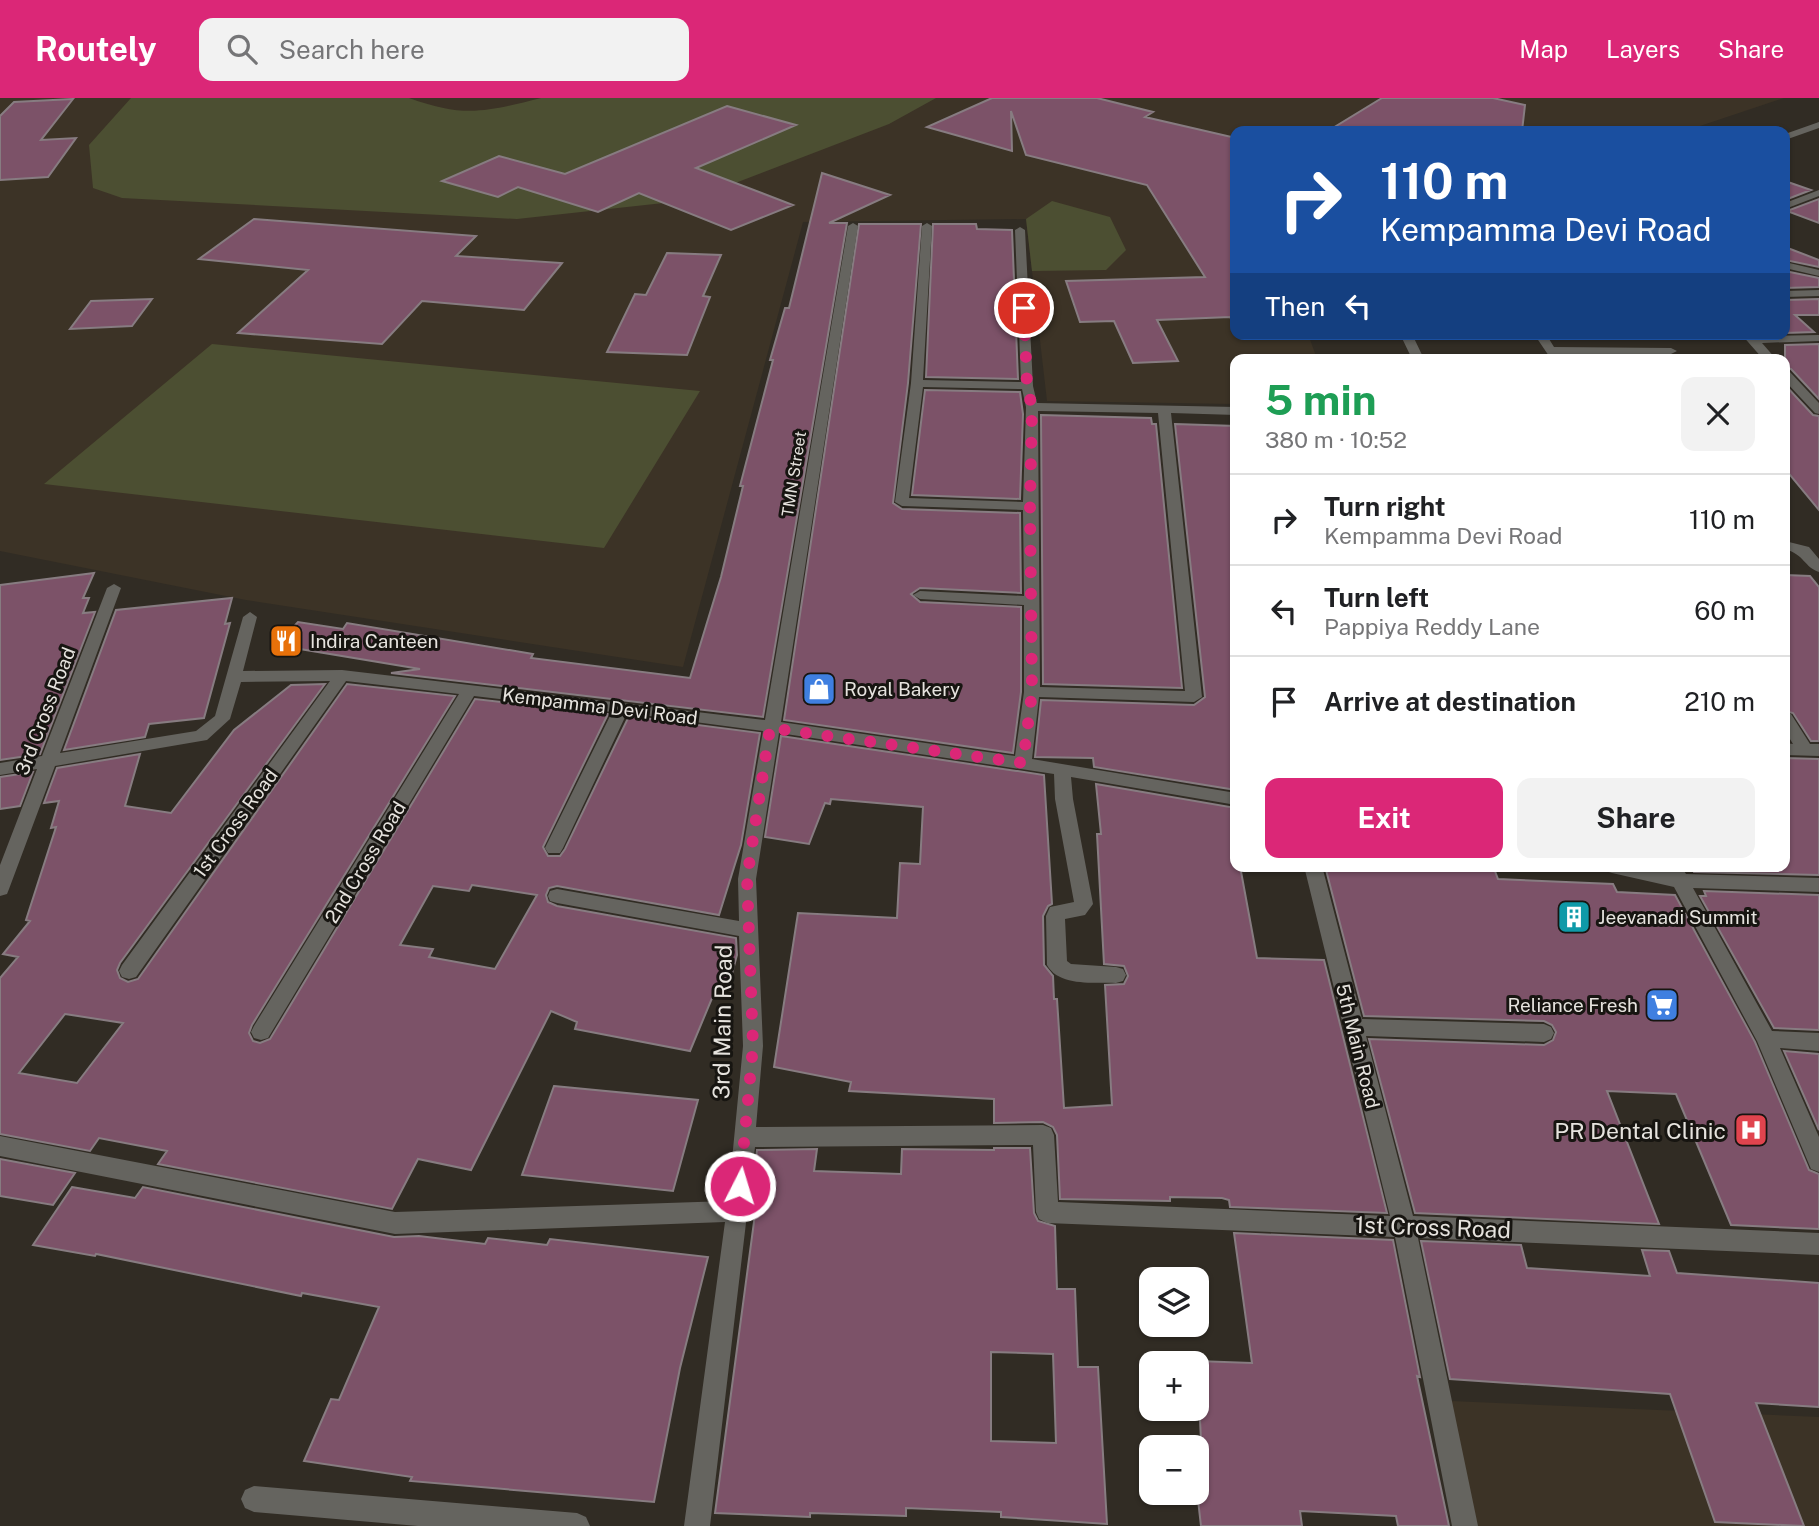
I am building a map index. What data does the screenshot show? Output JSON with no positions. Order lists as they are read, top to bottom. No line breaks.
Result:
{"streets":{"street":["TMN Street","Kempamma Devi Road","3rd Cross Road","1st Cross Road","2nd Cross Road","3rd Main Road","5th Main Road"]},"crossings":[["TMN Street","Kempamma Devi Road"],["TMN Street","3rd Main Road"],["Kempamma Devi Road","1st Cross Road"],["Kempamma Devi Road","2nd Cross Road"],["Kempamma Devi Road","3rd Main Road"],["1st Cross Road","3rd Main Road"],["1st Cross Road","5th Main Road"]],"places":{"restaurant":["Indira Canteen"],"shop":["Royal Bakery"],"building":["Jeevanadi Summit"],"supermarket":["Reliance Fresh"],"hospital":["PR Dental Clinic"]},"page":{"header":"Routely","search":"Search here","nav":["Map","Layers","Share"],"turn":["110 m","Kempamma Devi Road"],"then":"Then","heading":["5 min","380 m · 10:52"],"list":[{"name":"Turn right","note":"Kempamma Devi Road","value":"110 m"},{"name":"Turn left","note":"Pappiya Reddy Lane","value":"60 m"},{"name":"Arrive at destination","value":"210 m"}],"buttons":["Exit","Share"],"map_buttons":["+","−"]}}
